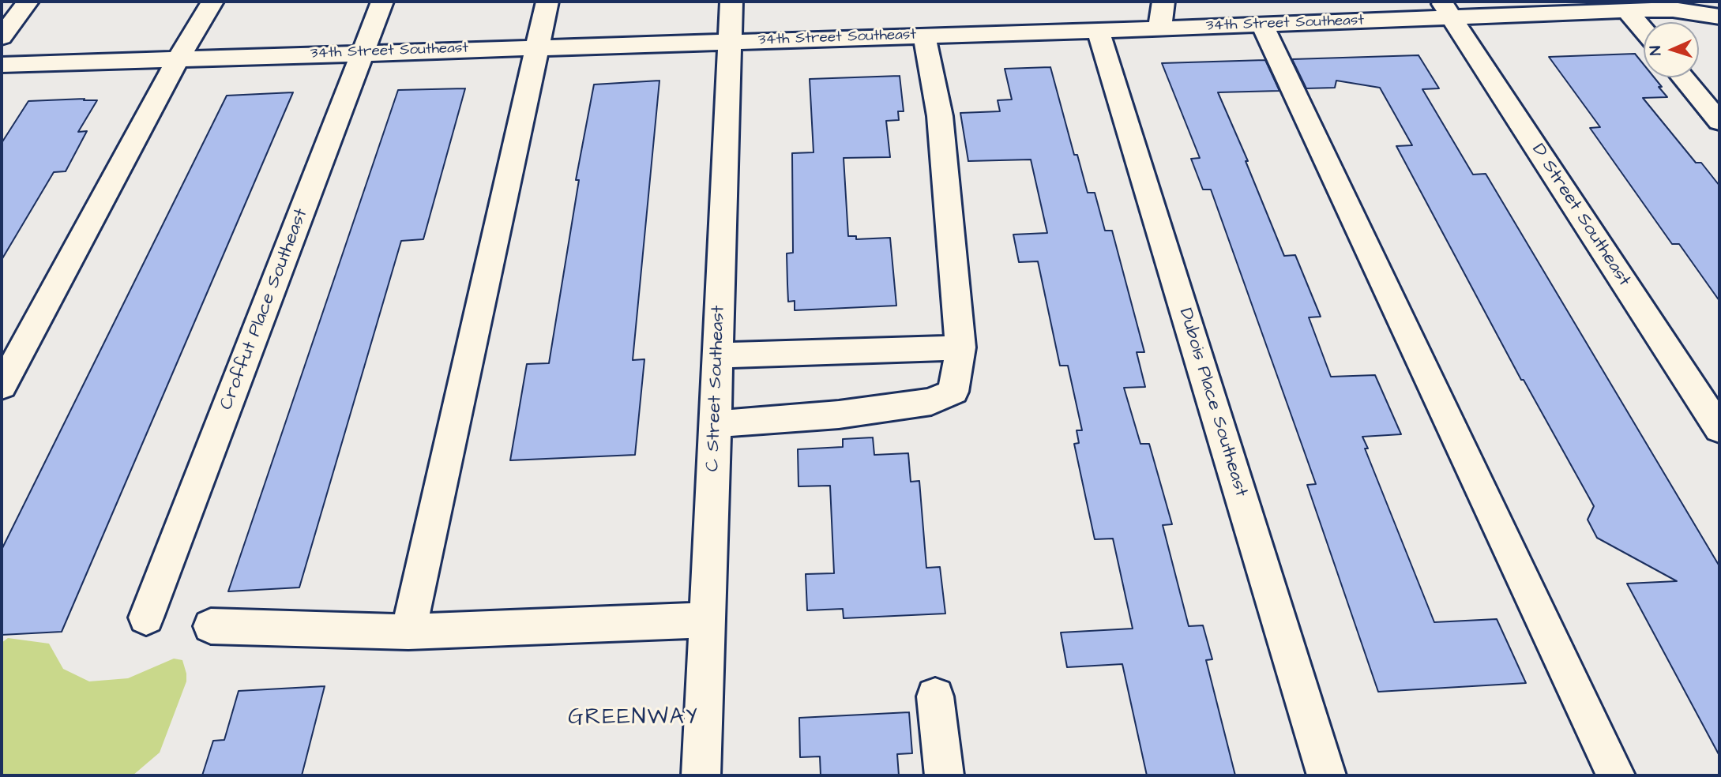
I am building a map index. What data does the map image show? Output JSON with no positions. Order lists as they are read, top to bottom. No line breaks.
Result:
{"streets":{"street":["34th Street Southeast","D Street Southeast","Croffut Place Southeast","C Street Southeast","Dubois Place Southeast"]},"crossings":[["34th Street Southeast","D Street Southeast"],["34th Street Southeast","Croffut Place Southeast"],["34th Street Southeast","C Street Southeast"],["34th Street Southeast","Dubois Place Southeast"]],"districts":["GREENWAY"],"north":"left"}
